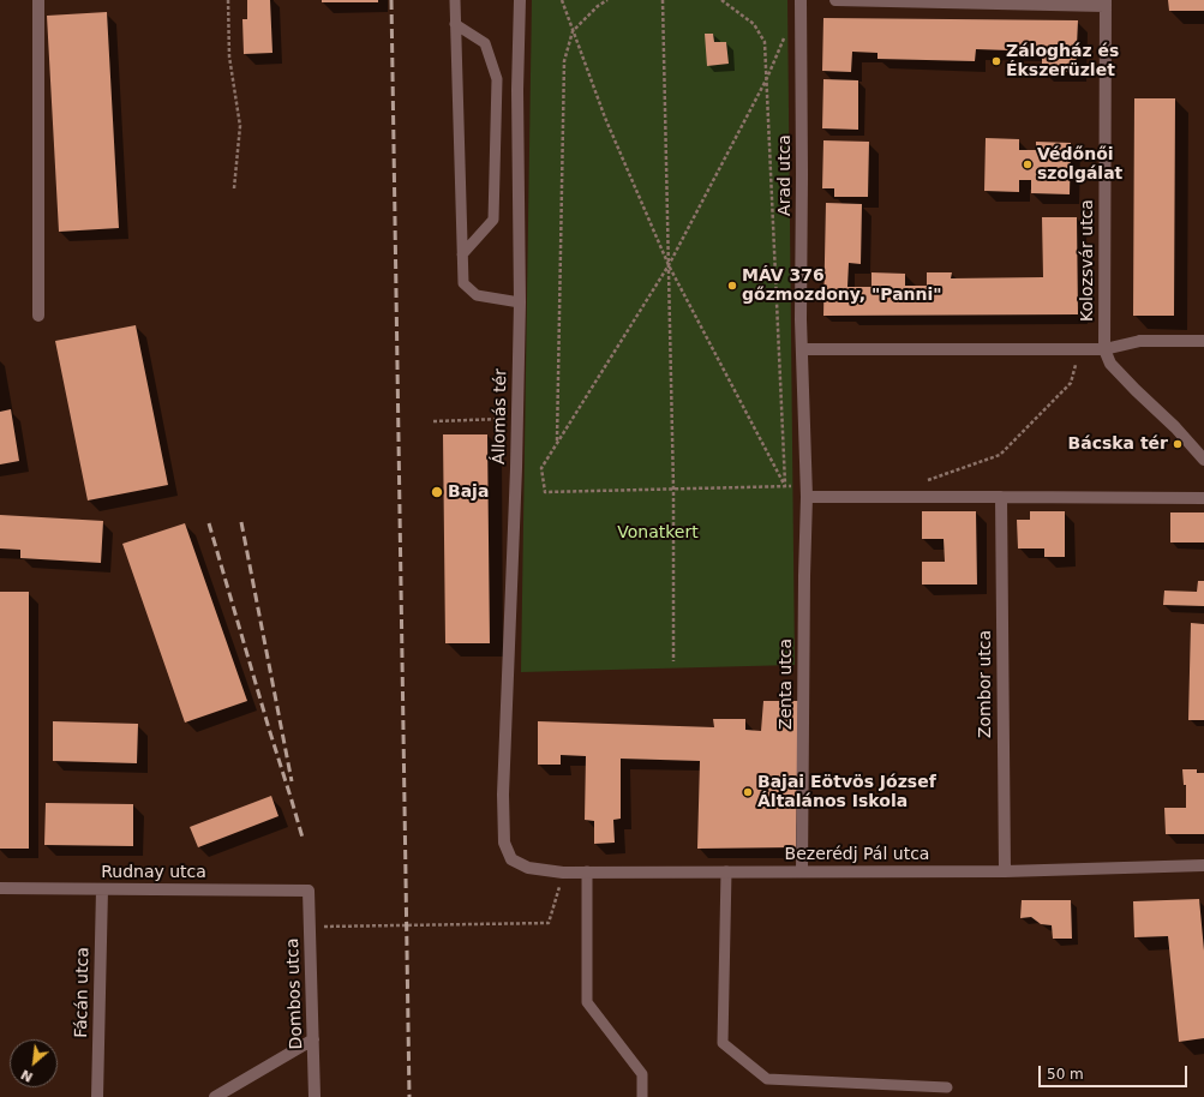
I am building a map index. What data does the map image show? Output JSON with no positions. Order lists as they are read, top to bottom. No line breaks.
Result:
{"streets":{"street":["Arad utca","Kolozsvár utca","Állomás tér","Zenta utca","Zombor utca","Bezerédj Pál utca","Rudnay utca","Fácán utca","Dombos utca"]},"crossings":[["Állomás tér","Bezerédj Pál utca"],["Zenta utca","Bezerédj Pál utca"],["Zombor utca","Bezerédj Pál utca"],["Rudnay utca","Fácán utca"],["Rudnay utca","Dombos utca"]],"parks":["Vonatkert"],"places":["Zálogház és Ékszerüzlet","Védőnői szolgálat","MÁV 376 gőzmozdony, \"Panni\"","Bácska tér","Baja","Bajai Eötvös József Általános Iskola"],"scale_bar":"50 m","north":"bottom left"}
